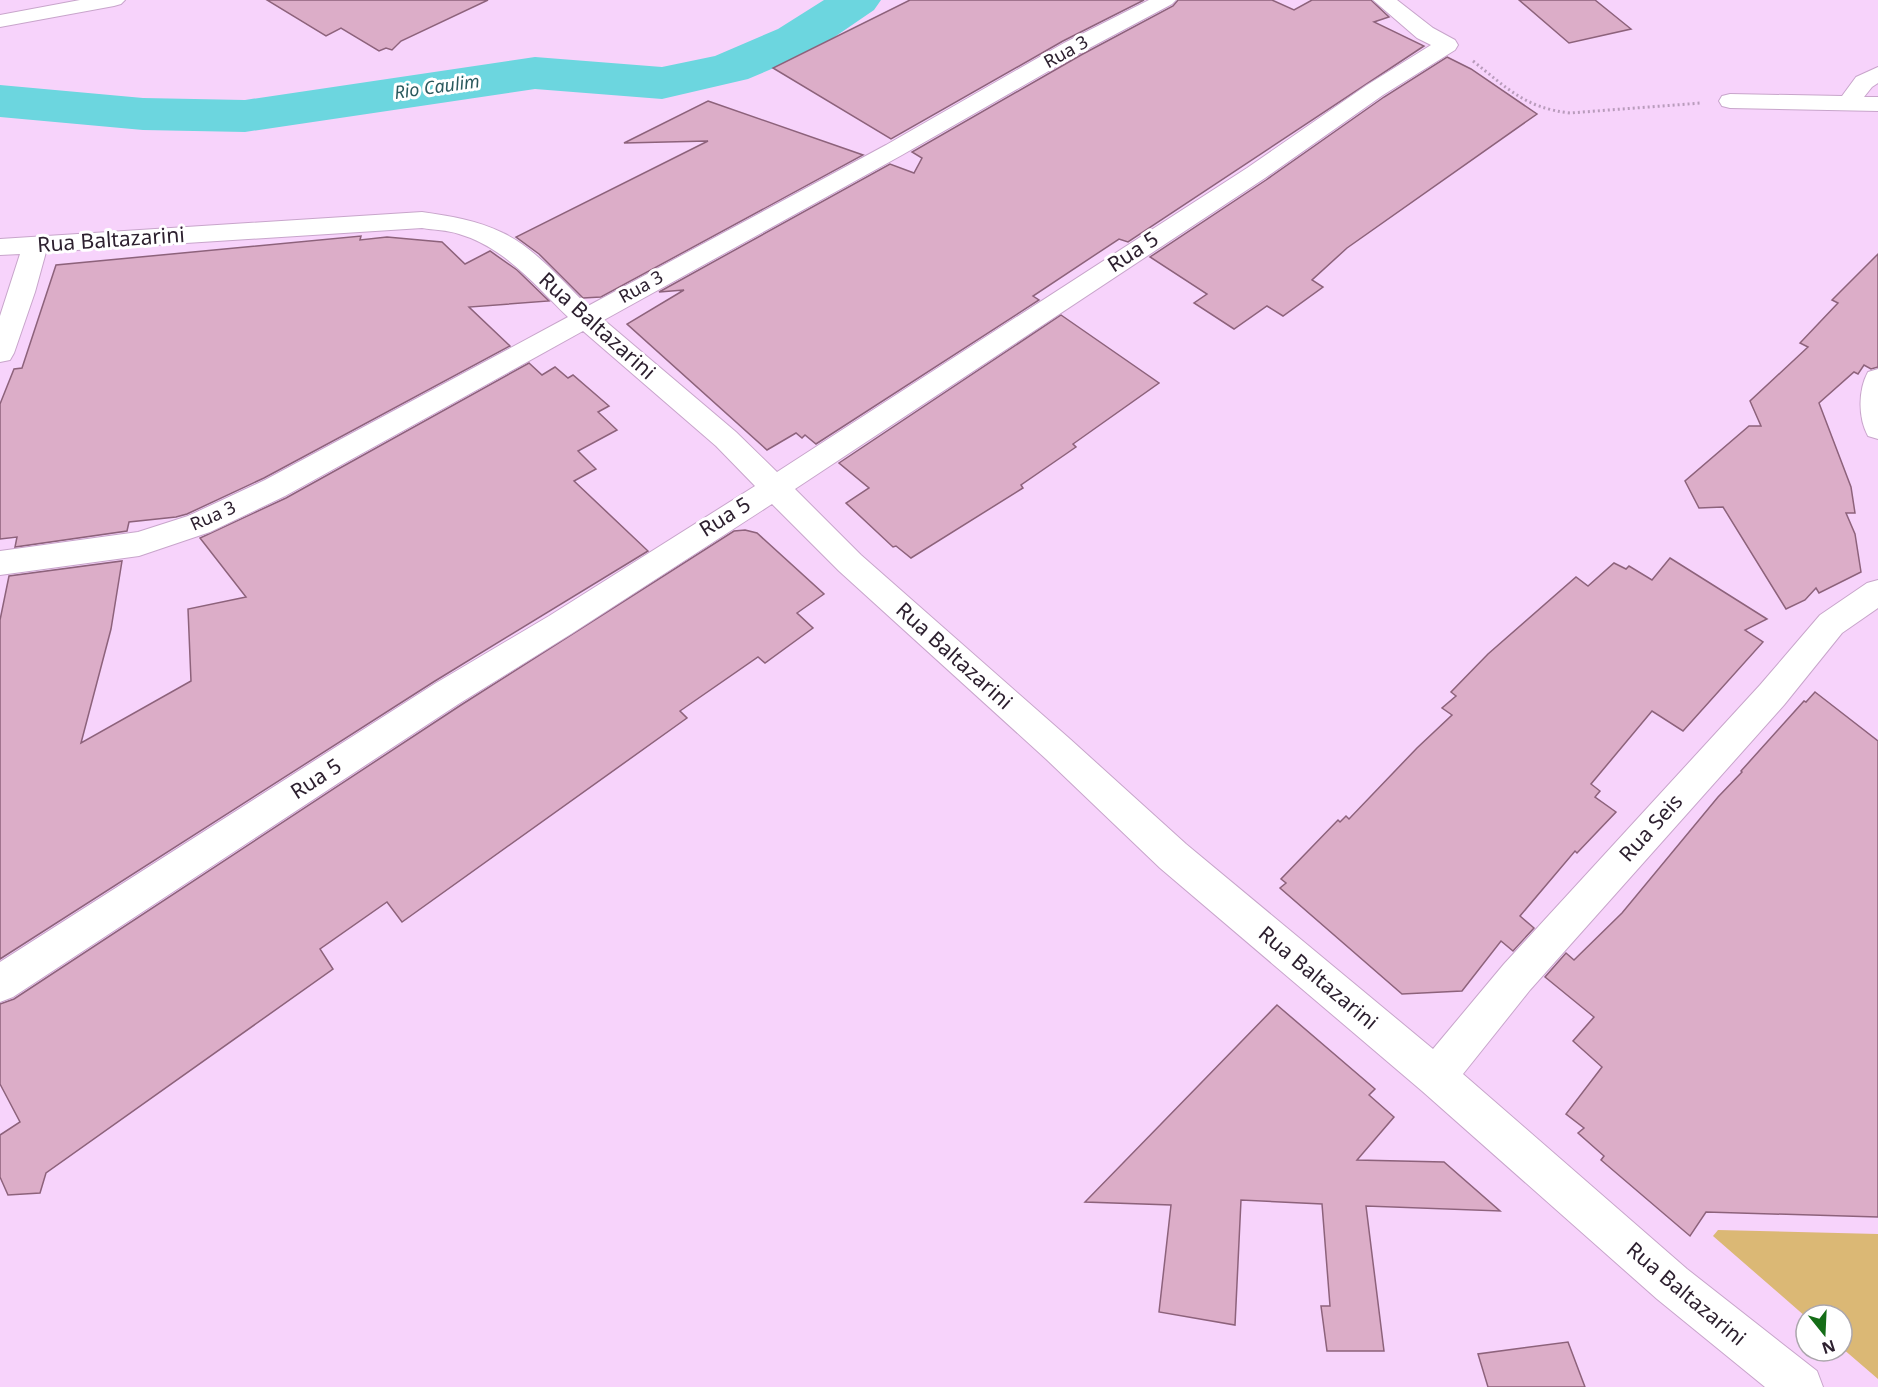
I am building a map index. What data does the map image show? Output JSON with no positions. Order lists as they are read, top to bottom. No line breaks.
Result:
{"streets":{"street":["Rua 3","Rua Baltazarini","Rua 5","Rua Seis"]},"crossings":[["Rua 3","Rua Baltazarini"],["Rua Baltazarini","Rua 5"],["Rua Baltazarini","Rua Seis"]],"water":["Rio Caulim"],"north":"bottom"}
